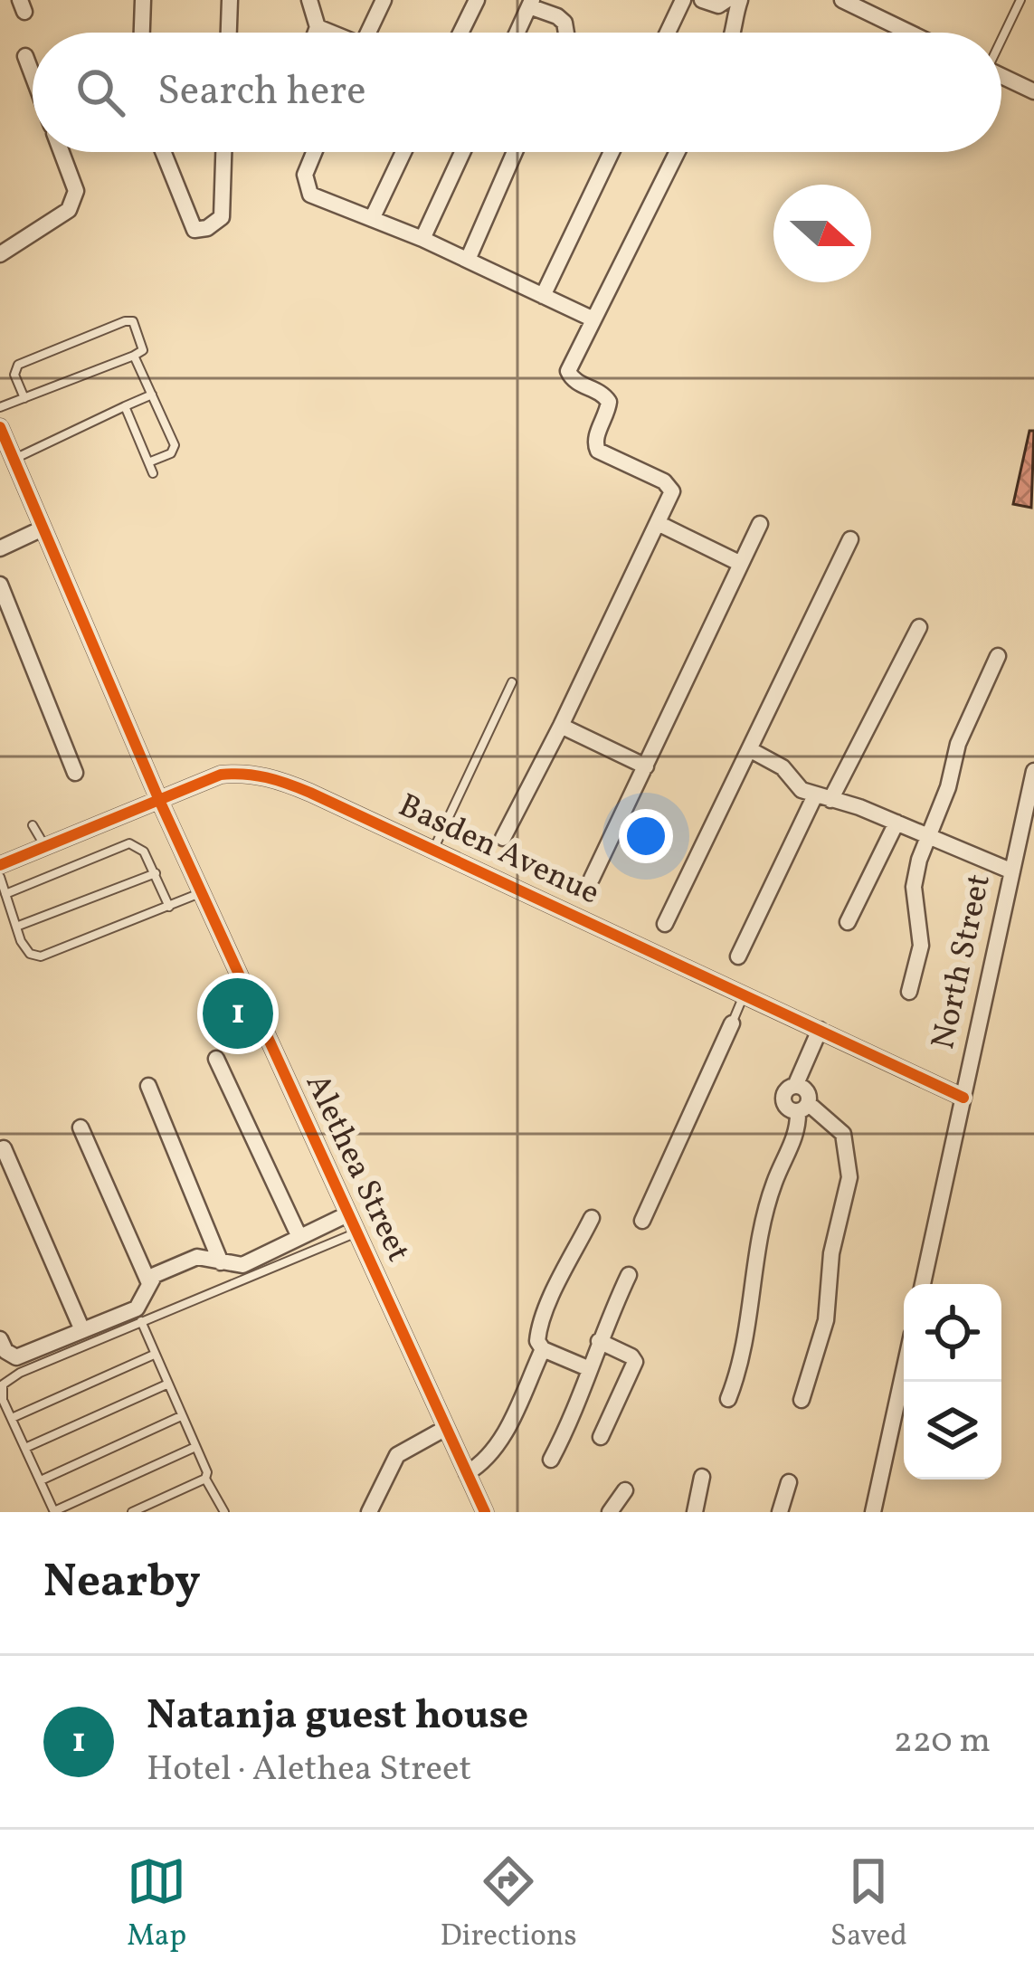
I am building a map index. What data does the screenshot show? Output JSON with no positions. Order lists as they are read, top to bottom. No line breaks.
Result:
{"streets":{"street":["Basden Avenue","North Street","Alethea Street"]},"crossings":[["Basden Avenue","North Street"],["Basden Avenue","Alethea Street"]],"north":"right","page":{"search":"Search here","pins":"1","heading":"Nearby","list":[{"mark":"1","name":"Natanja guest house","note":"Hotel · Alethea Street","value":"220 m"}],"nav":["Map","Directions","Saved"]}}
